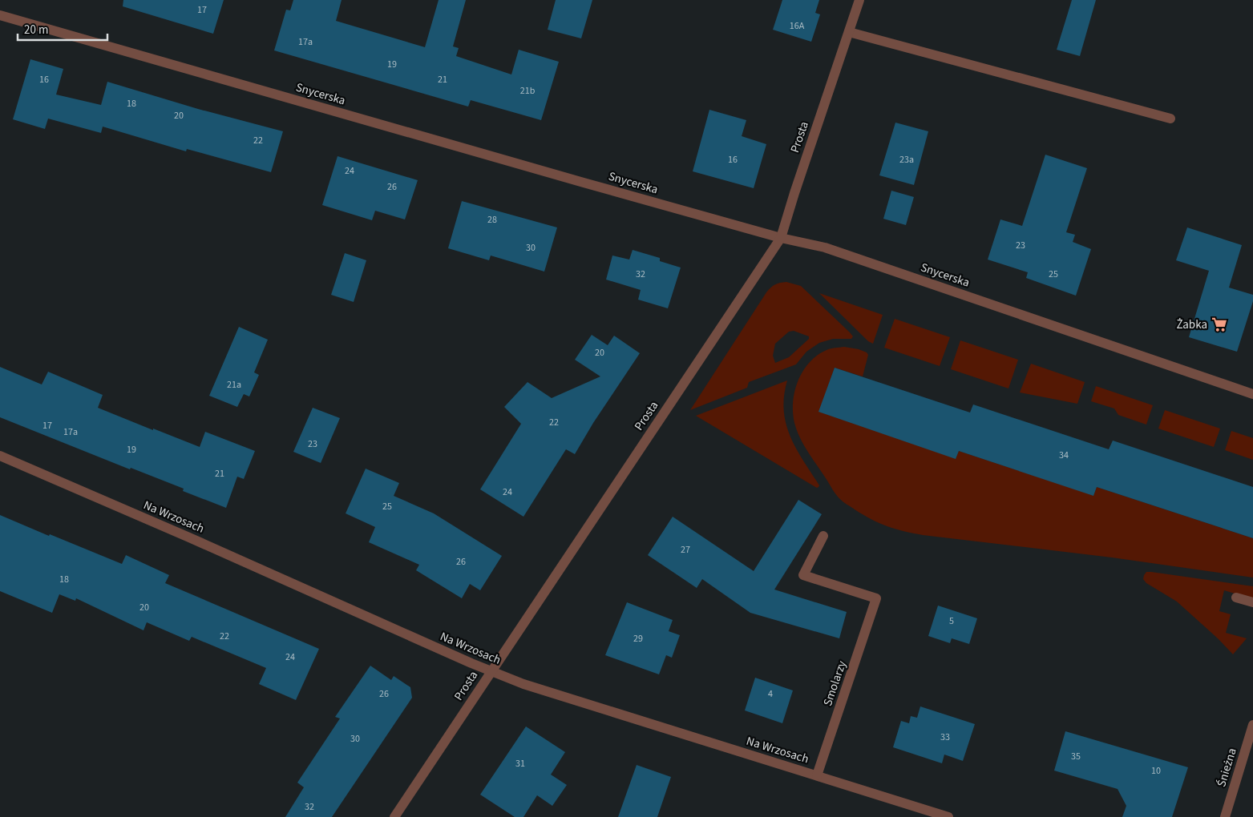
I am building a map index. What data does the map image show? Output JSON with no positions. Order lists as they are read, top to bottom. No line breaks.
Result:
{"streets":{"street":["Snycerska","Prosta","Na Wrzosach","Smolarzy","Śnieżna"]},"crossings":[["Snycerska","Prosta"],["Prosta","Na Wrzosach"],["Na Wrzosach","Smolarzy"]],"places":{"supermarket":["Żabka"]},"house_numbers":["17","16A","17a","19","16","21","21b","18","20","22","16","23a","24","26","28","23","30","32","25","20","21a","22","17","17a","23","19","34","21","24","25","27","26","18","20","5","22","29","24","26","4","33","30","35","31","10","32"],"scale_bar":"20 m"}
